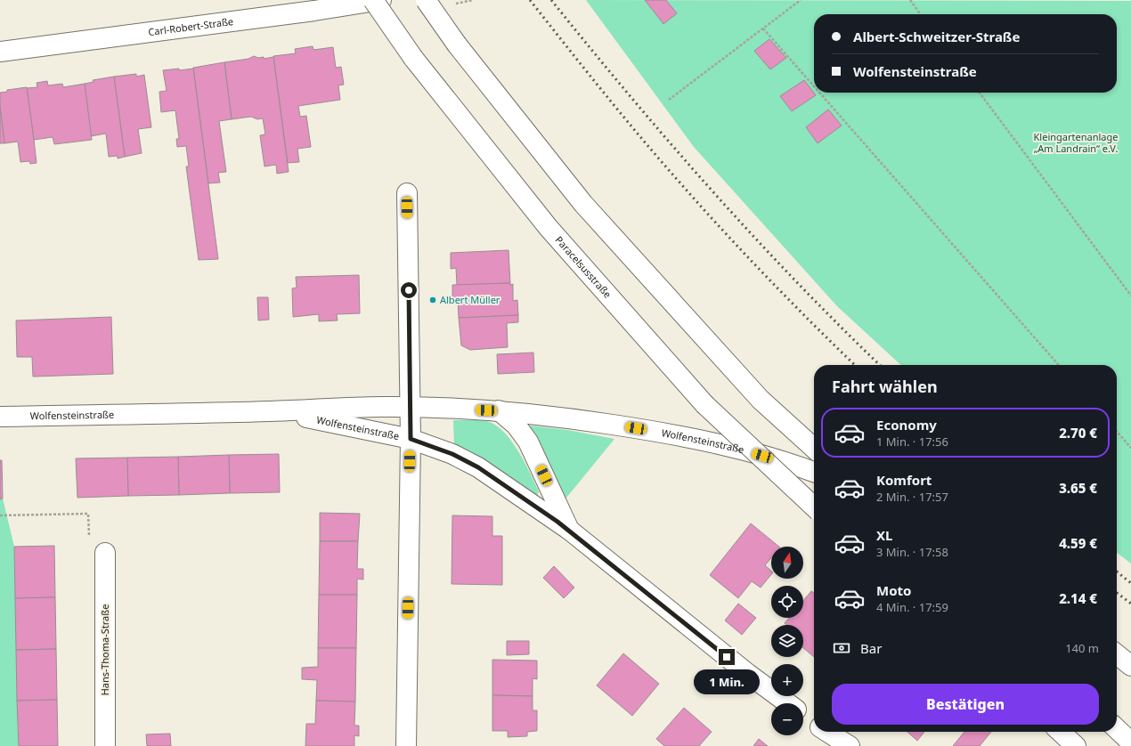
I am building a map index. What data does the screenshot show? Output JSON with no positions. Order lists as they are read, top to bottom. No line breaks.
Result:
{"streets":{"main road":["Carl-Robert-Straße","Paracelsusstraße","Wolfensteinstraße","Hans-Thoma-Straße"]},"parks":["Kleingartenanlage „Am Landrain“ e.V."],"places":["Albert Müller"],"north":"top","page":{"banner":["Albert-Schweitzer-Straße","Wolfensteinstraße"],"heading":"Fahrt wählen","list":[{"name":"Economy","note":"1 Min. · 17:56","value":"2.70 €"},{"name":"Komfort","note":"2 Min. · 17:57","value":"3.65 €"},{"name":"XL","note":"3 Min. · 17:58","value":"4.59 €"},{"name":"Moto","note":"4 Min. · 17:59","value":"2.14 €"}],"map_buttons":["+","−"],"pay":["Bar","140 m"],"bubble":"1 Min.","buttons":"Bestätigen"}}
